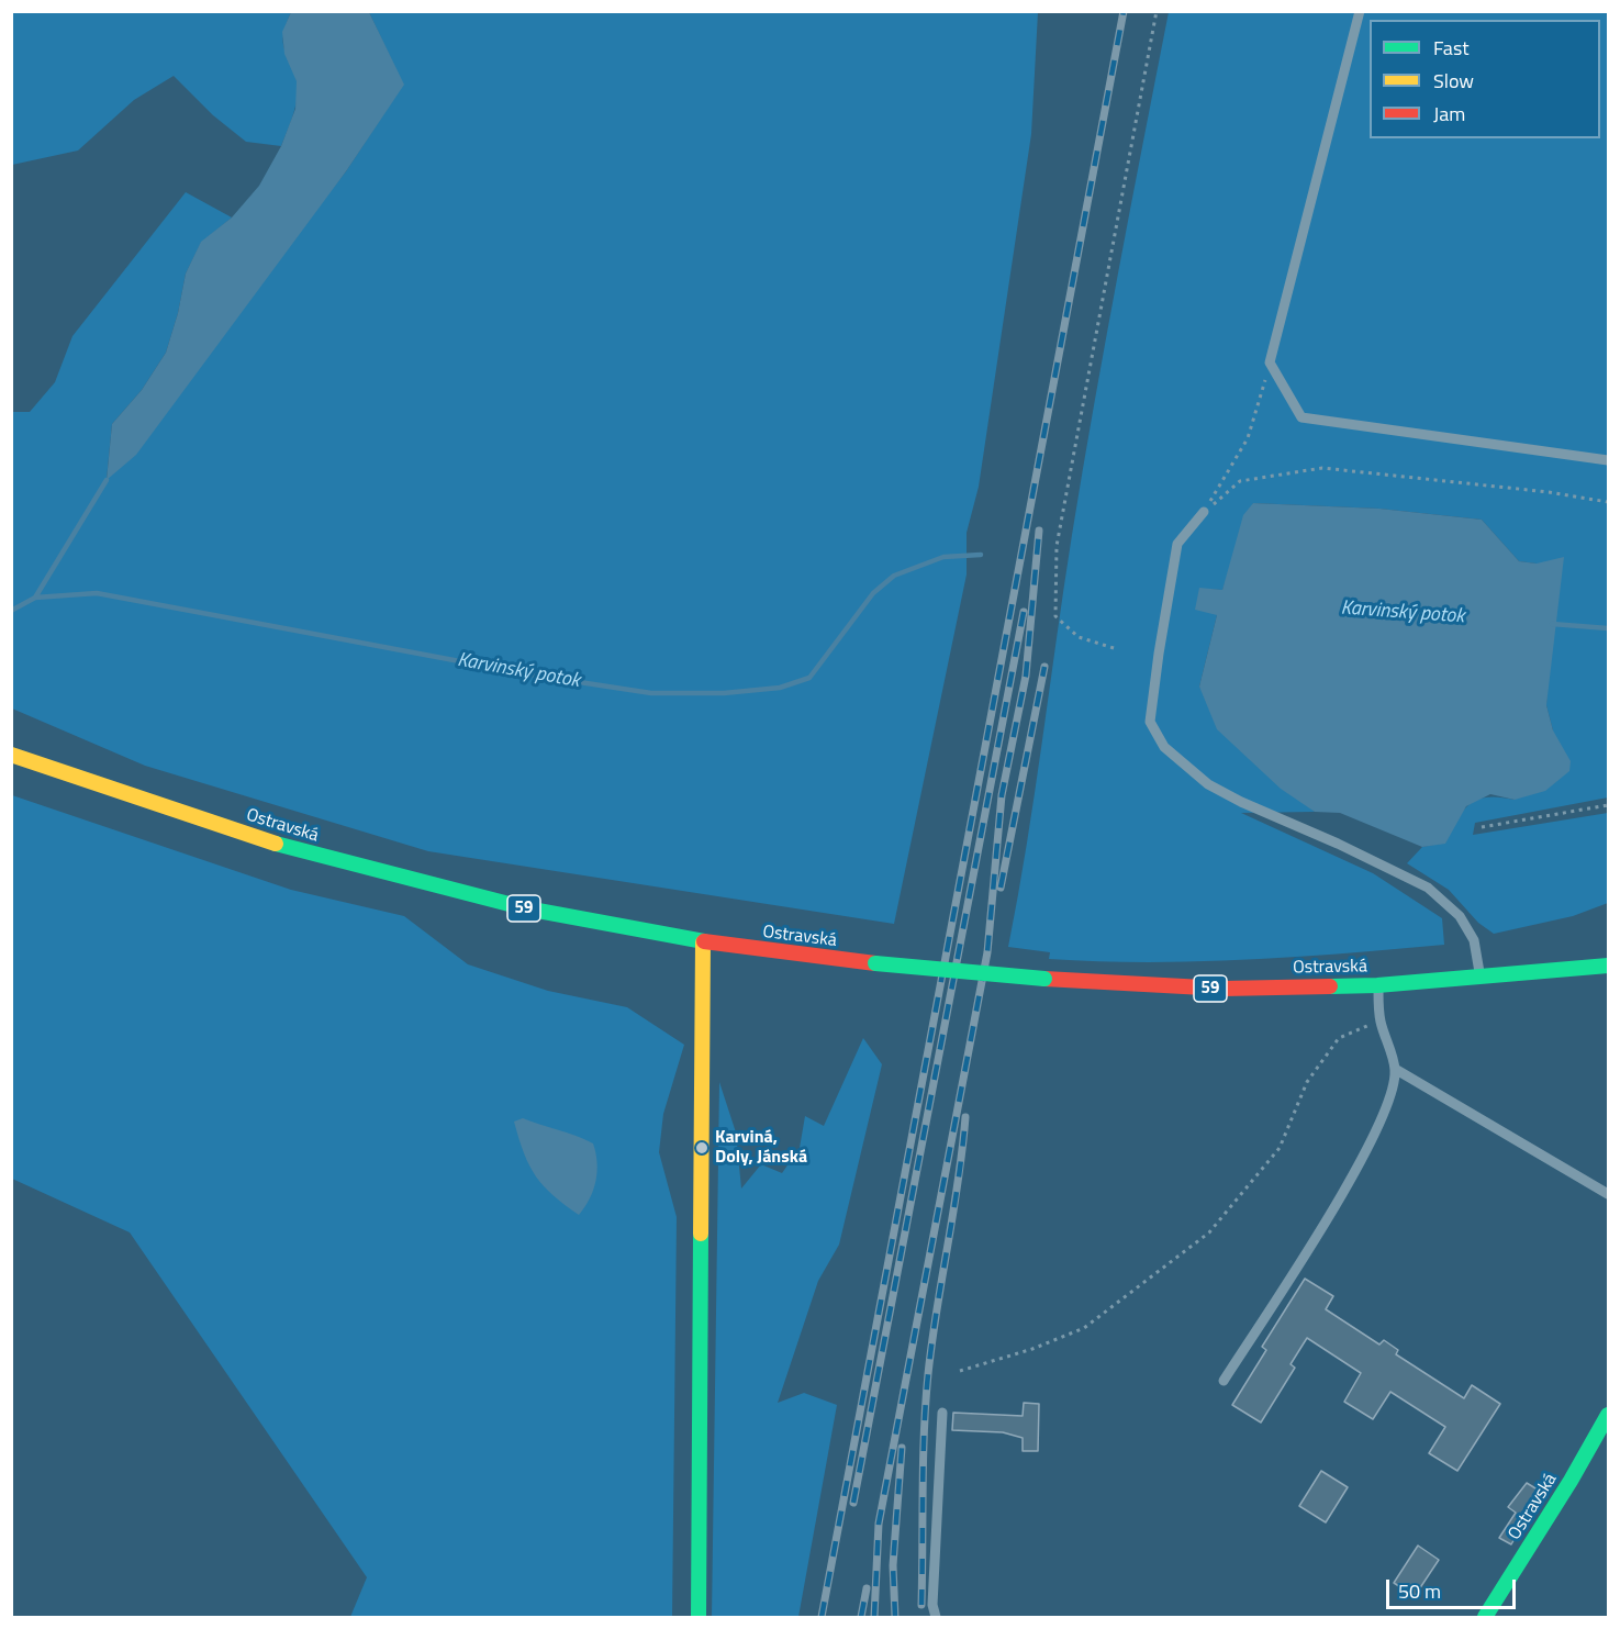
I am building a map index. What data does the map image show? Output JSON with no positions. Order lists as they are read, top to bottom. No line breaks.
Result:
{"streets":{"main road":["Ostravská","59"]},"water":["Karvinský potok"],"places":["Karviná, Doly, Jánská"],"legend":["Fast","Slow","Jam"],"scale_bar":"50 m"}
